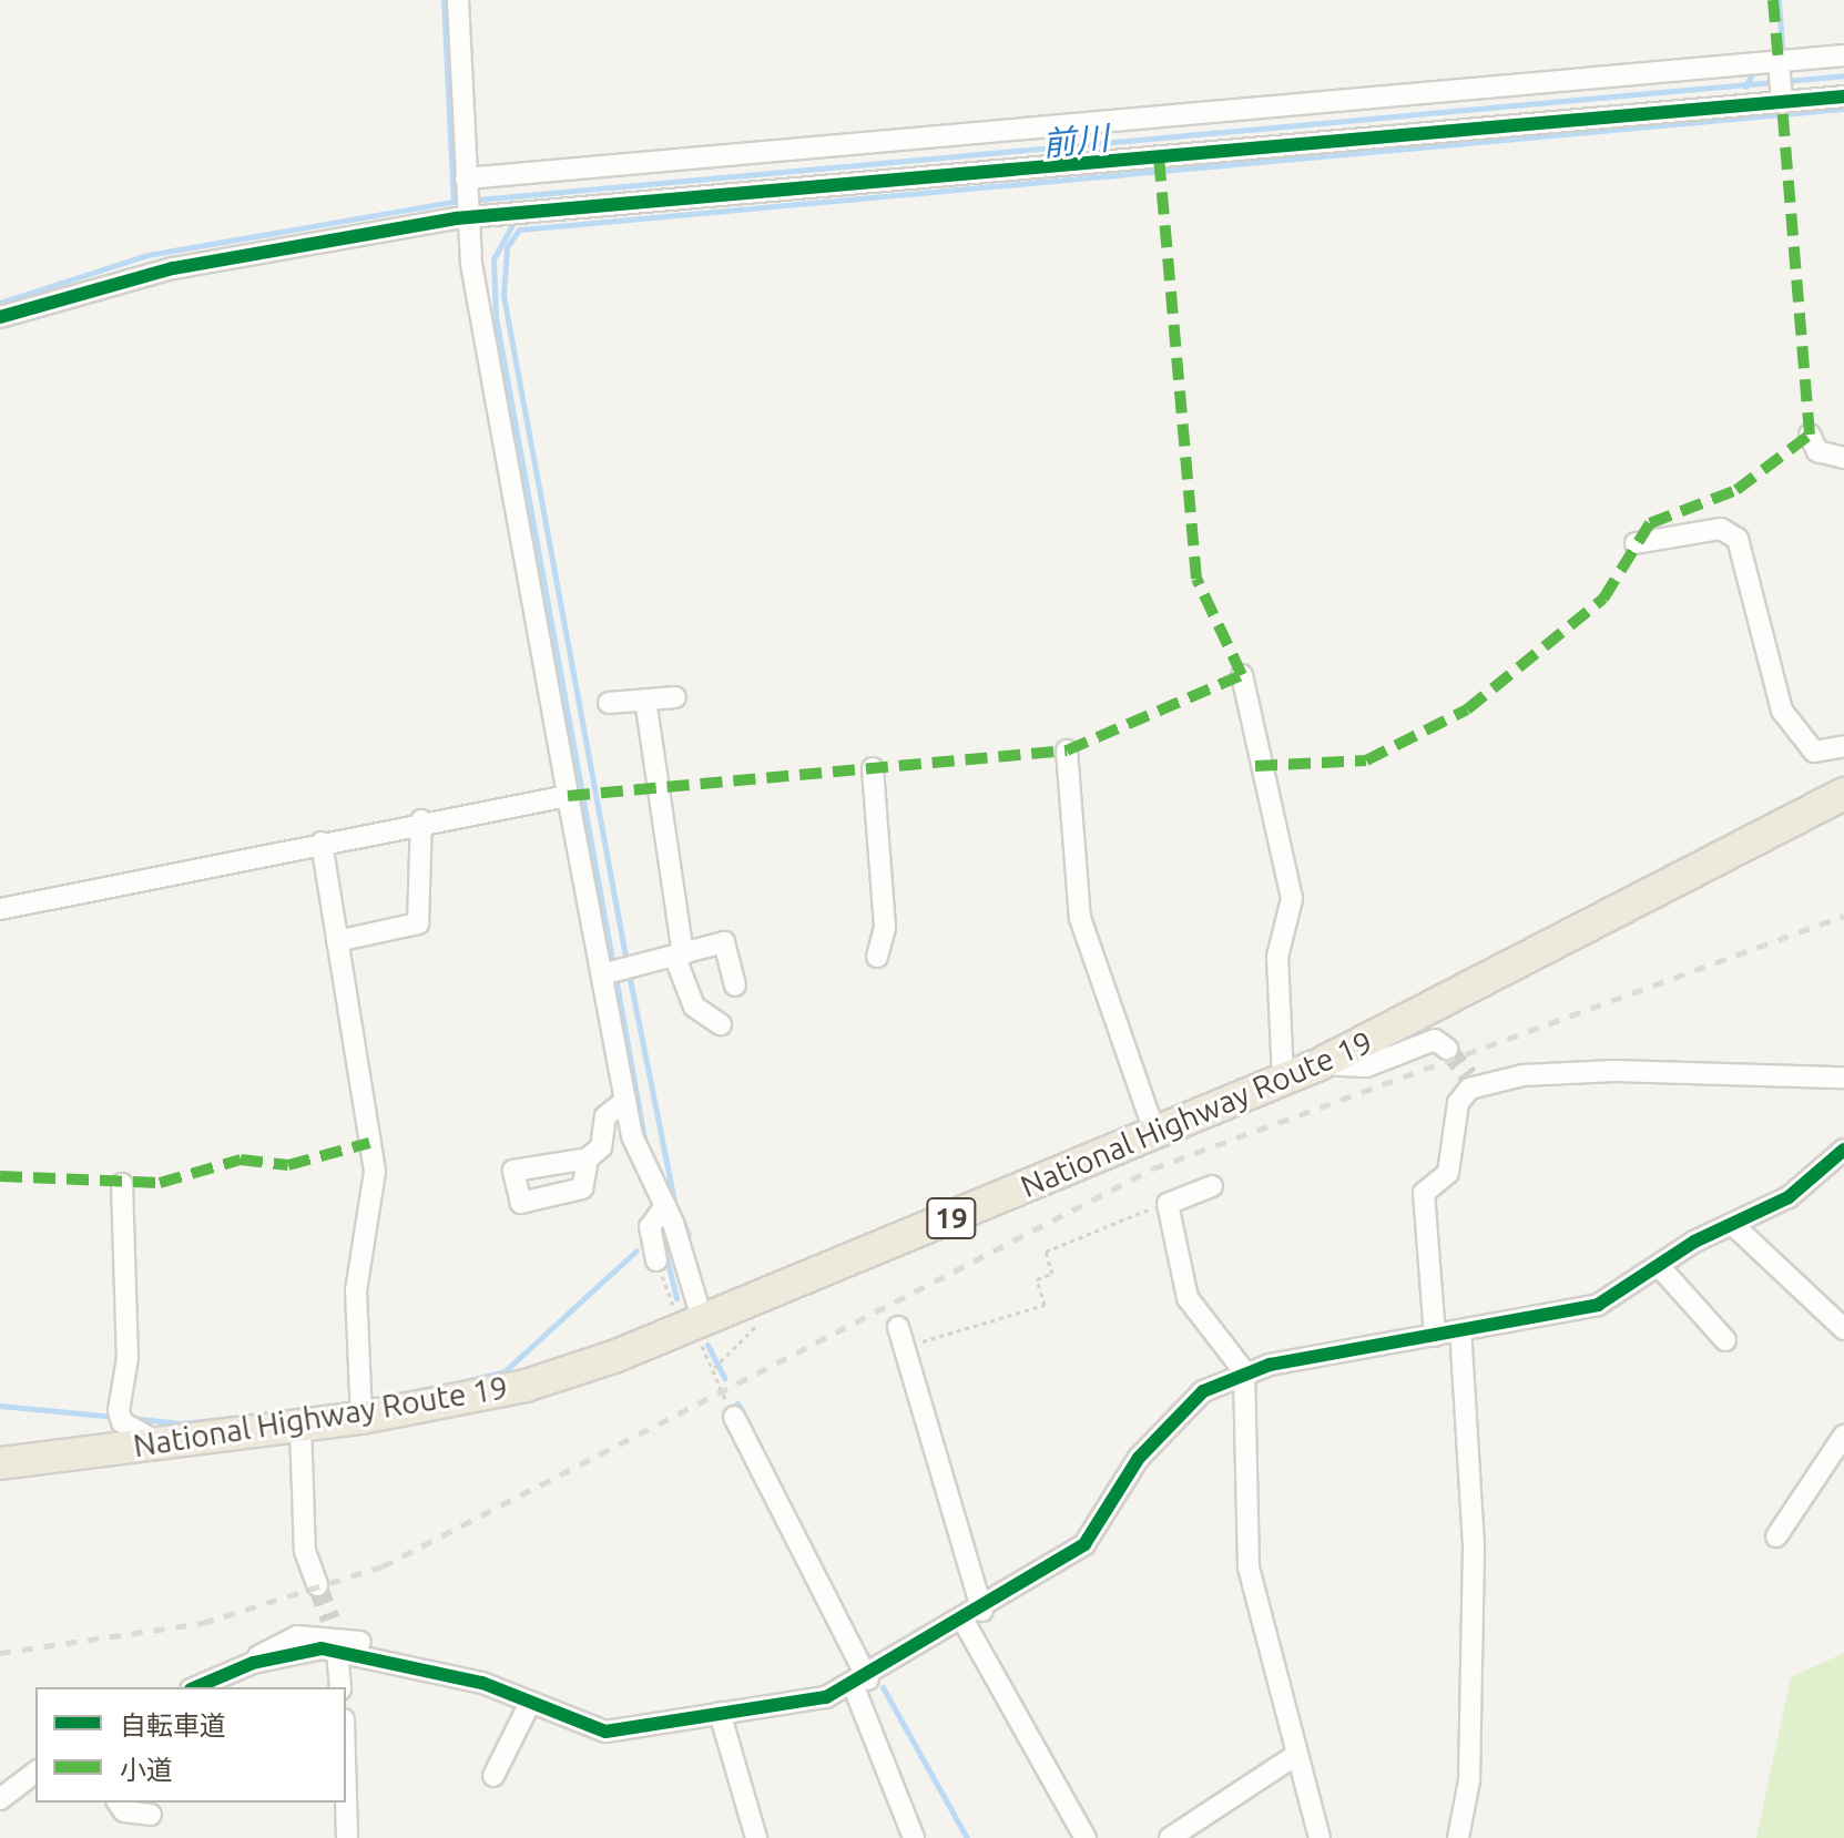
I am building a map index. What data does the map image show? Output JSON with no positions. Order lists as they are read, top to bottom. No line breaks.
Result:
{"streets":{"highway":["National Highway Route 19","19"]},"water":["前川"],"legend":["自転車道","小道"]}
